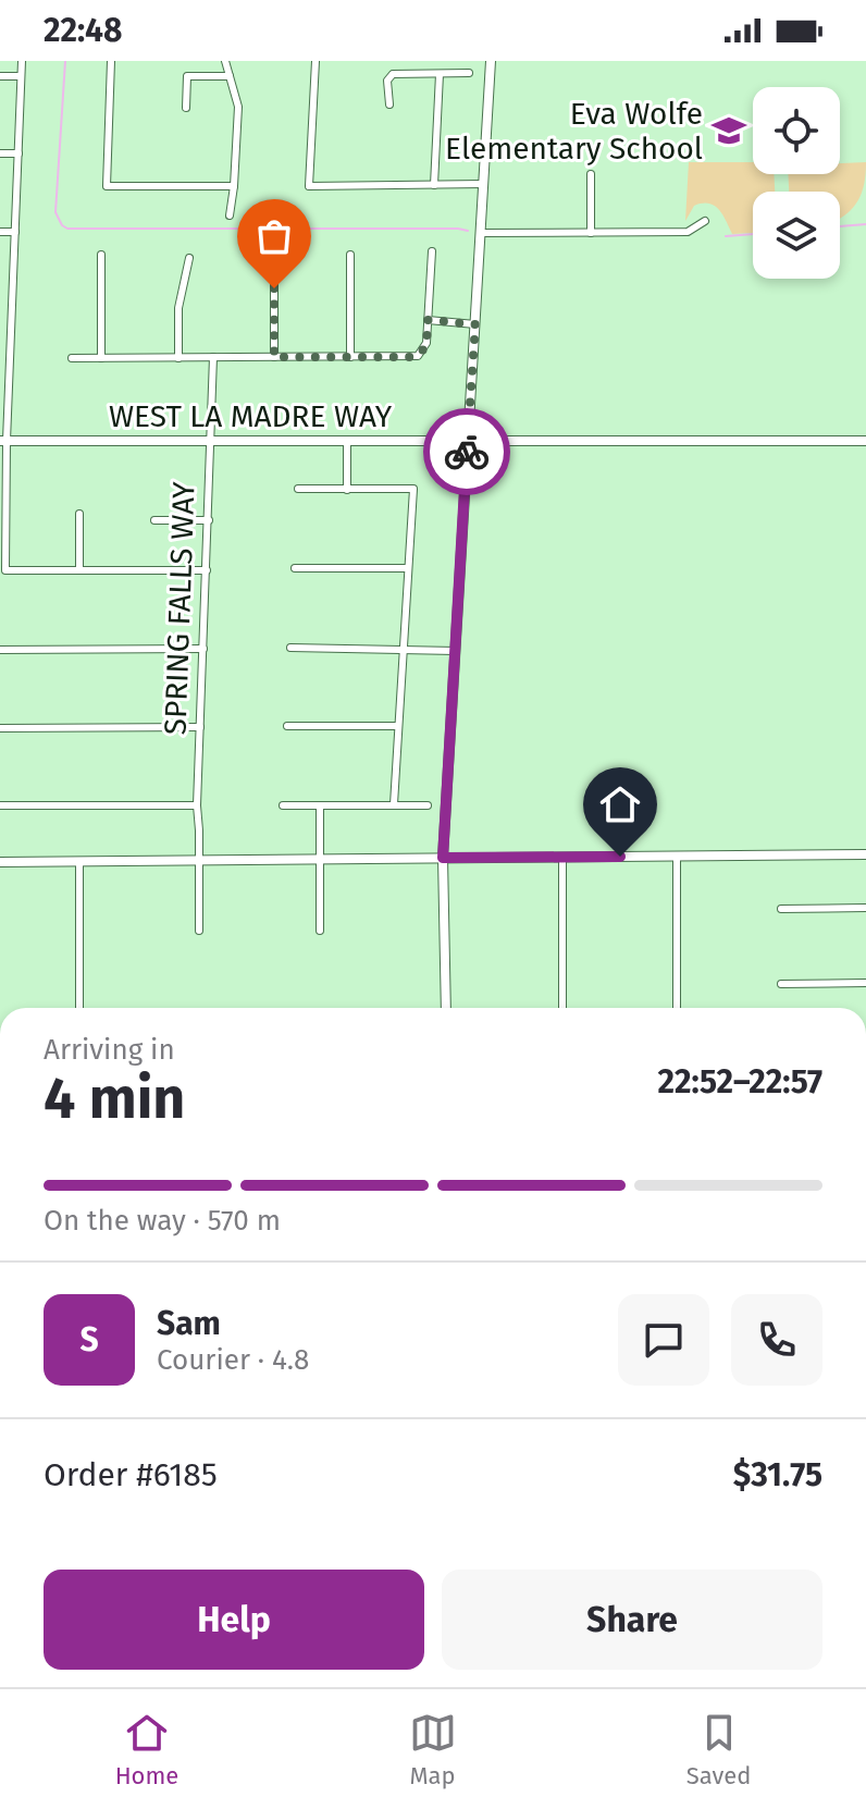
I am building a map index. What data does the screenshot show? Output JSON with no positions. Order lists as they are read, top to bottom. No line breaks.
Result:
{"streets":{"street":["WEST LA MADRE WAY","SPRING FALLS WAY"]},"crossings":[["WEST LA MADRE WAY","SPRING FALLS WAY"]],"places":{"school or university":["Eva Wolfe Elementary School"]},"page":{"status":"22:48","heading":["4 min","Arriving in","22:52–22:57"],"panel":["Sam","Courier · 4.8","Order #6185","$31.75"],"bar":"On the way · 570 m","round":"S","buttons":["Help","Share"],"tabs":["Home","Map","Saved"]}}
